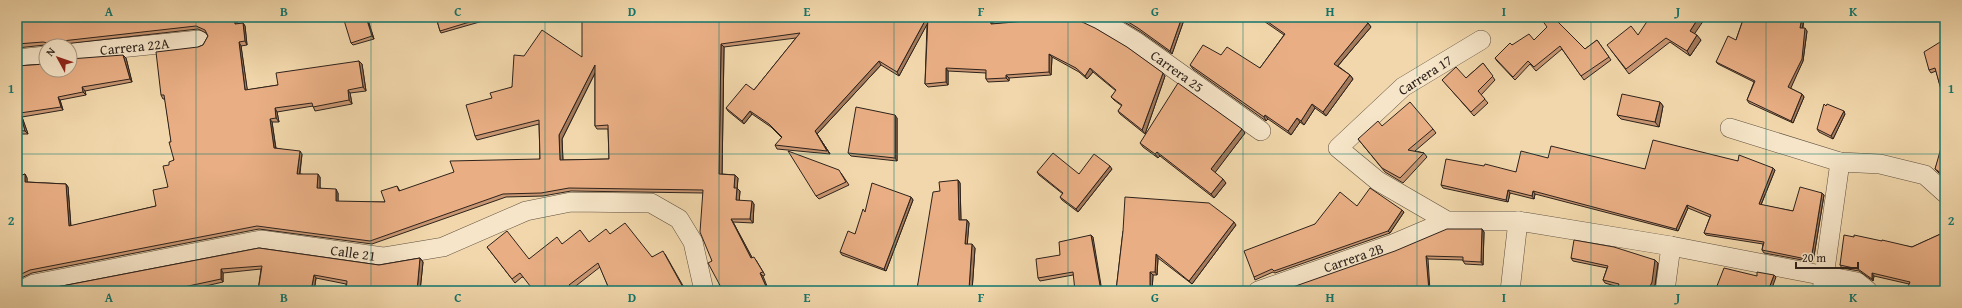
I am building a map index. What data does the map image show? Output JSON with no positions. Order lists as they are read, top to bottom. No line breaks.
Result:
{"streets":{"street":["Carrera 22A","Carrera 25","Carrera 17","Calle 21","Carrera 2B"]},"crossings":[["Carrera 17","Carrera 2B"]],"scale_bar":"20 m","north":"top left","grid":{"columns":["A","B","C","D","E","F","G","H","I","J","K"],"rows":["1","2"]}}
